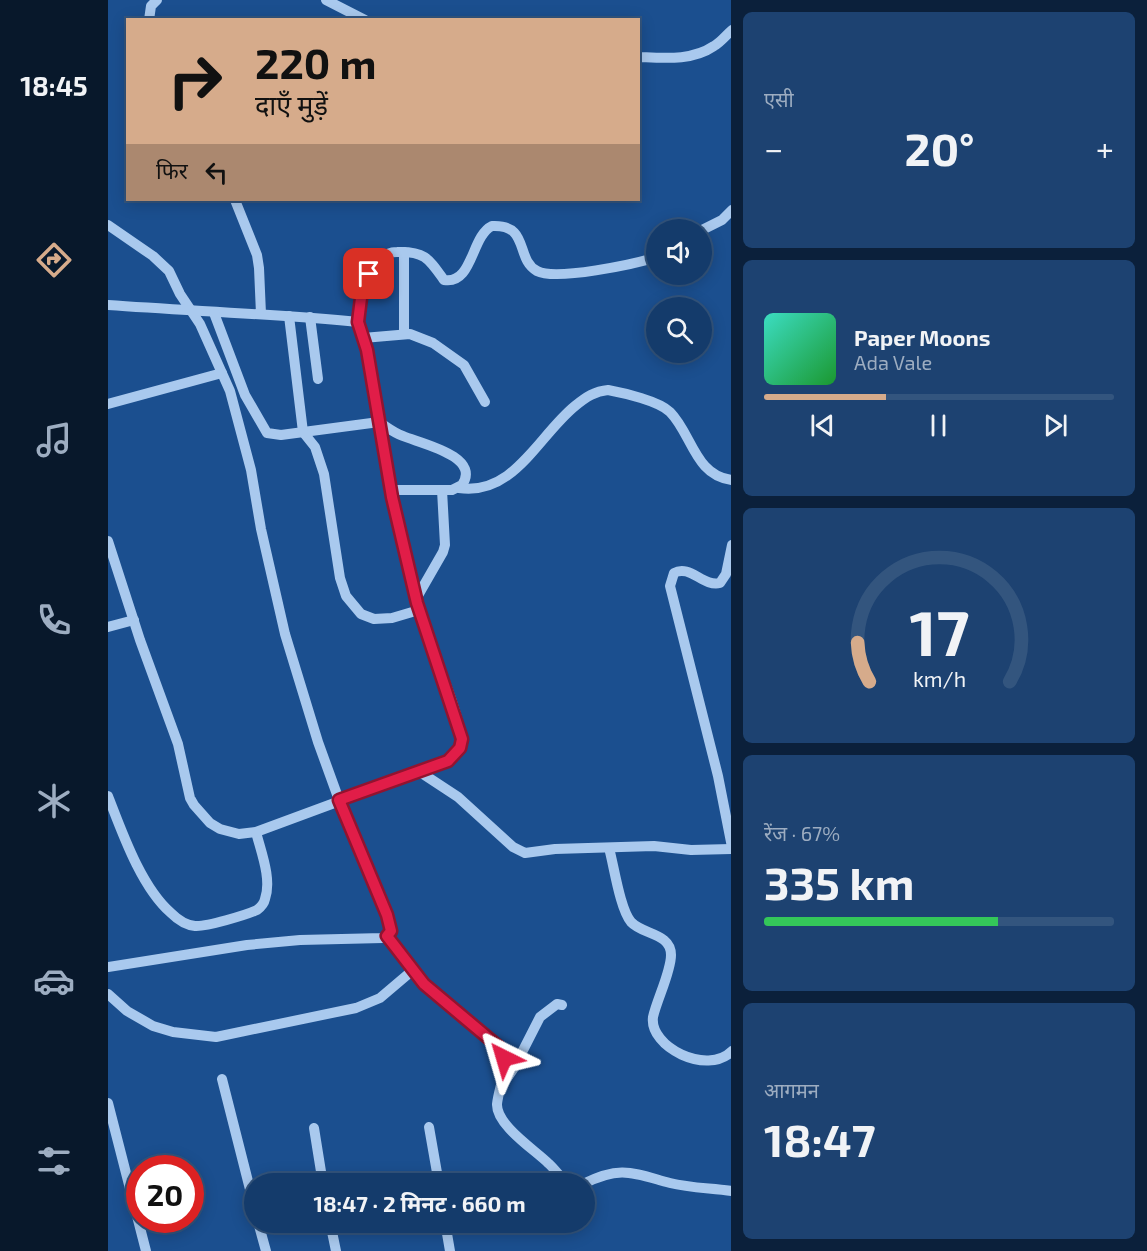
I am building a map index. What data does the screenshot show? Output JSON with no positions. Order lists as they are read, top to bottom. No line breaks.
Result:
{"page":{"tabs":"18:45","tile":["एसी",["रेंज · 67%","335 km"],["आगमन","18:47"]],"turn":["220 m","दाएँ मुड़ें"],"heat":["−","20°","+"],"then":"फिर","song":["Paper Moons","Ada Vale"],"limit":"20","trip":"18:47 · 2 मिनट · 660 m","gauge":["17","km/h"]}}
